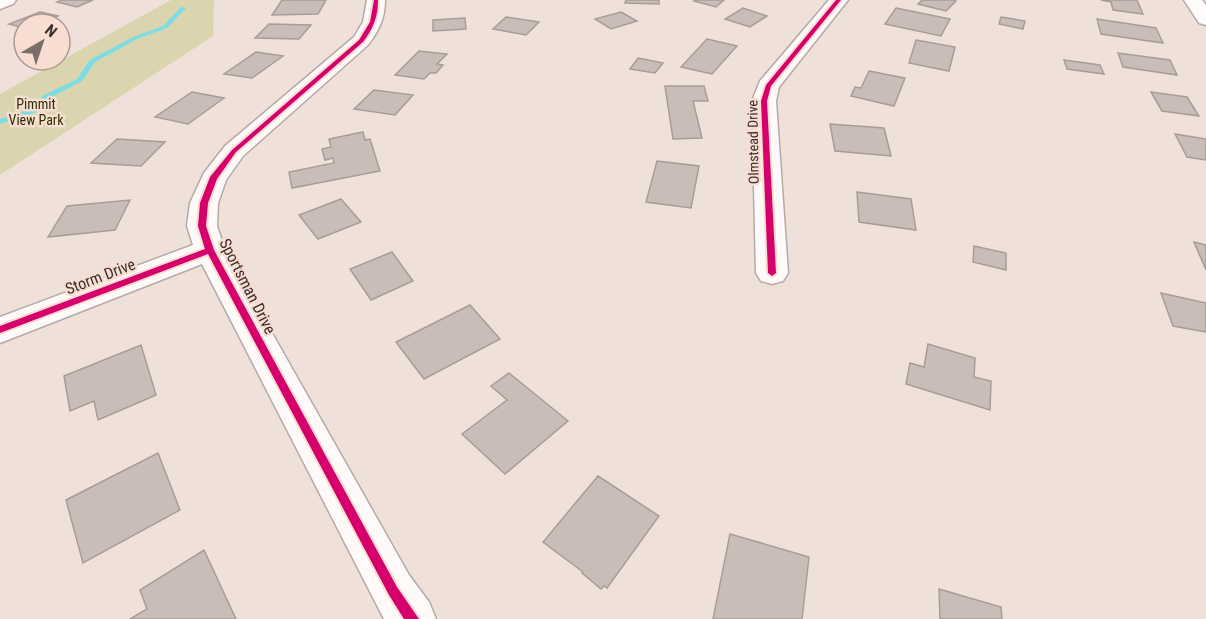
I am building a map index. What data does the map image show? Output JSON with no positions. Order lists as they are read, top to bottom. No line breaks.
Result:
{"streets":{"street":["Olmstead Drive","Storm Drive","Sportsman Drive"]},"crossings":[["Storm Drive","Sportsman Drive"]],"parks":["Pimmit View Park"],"north":"top right"}
